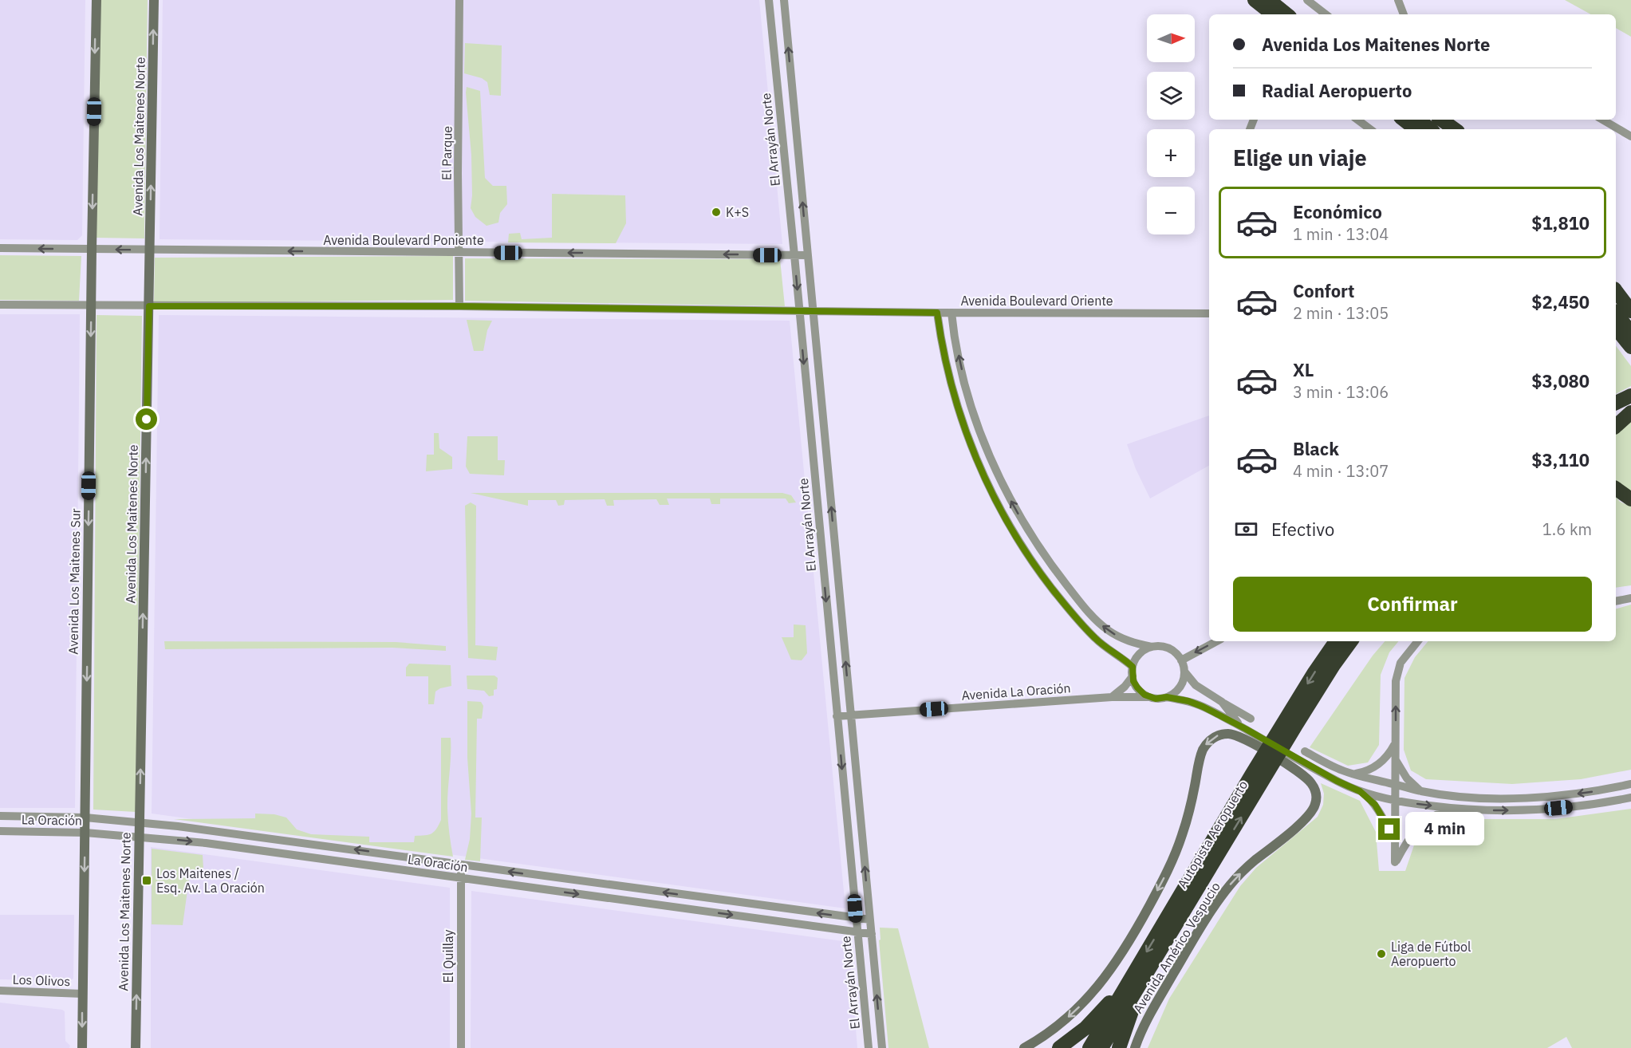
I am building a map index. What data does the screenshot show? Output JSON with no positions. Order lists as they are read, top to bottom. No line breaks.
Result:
{"streets":{"highway":["Autopista Aeropuerto"],"street":["Avenida Los Maitenes Norte","El Arrayán Norte","El Parque","Avenida Boulevard Poniente","Avenida Boulevard Oriente","Avenida Los Maitenes Sur","Avenida La Oración","La Oración","Avenida Américo Vespucio","El Quillay","Los Olivos"]},"crossings":[["Avenida Los Maitenes Norte","Avenida Boulevard Poniente"],["Avenida Los Maitenes Norte","Avenida Boulevard Oriente"],["Avenida Los Maitenes Norte","La Oración"],["El Arrayán Norte","Avenida Boulevard Poniente"],["El Arrayán Norte","Avenida Boulevard Oriente"],["El Arrayán Norte","Avenida La Oración"],["El Arrayán Norte","La Oración"],["El Parque","Avenida Boulevard Poniente"],["El Parque","Avenida Boulevard Oriente"],["Avenida Boulevard Poniente","Avenida Los Maitenes Sur"],["Avenida Boulevard Oriente","Avenida Los Maitenes Sur"],["Avenida Los Maitenes Sur","La Oración"],["Avenida Los Maitenes Sur","Los Olivos"],["La Oración","El Quillay"]],"one_way":["Avenida Los Maitenes Norte","Avenida Boulevard Poniente","Avenida Los Maitenes Sur"],"places":{"other":["K+S","Liga de Fútbol Aeropuerto"],"transit":["Los Maitenes / Esq. Av. La Oración"]},"north":"right","page":{"map_buttons":["+","−"],"banner":["Avenida Los Maitenes Norte","Radial Aeropuerto"],"heading":"Elige un viaje","list":[{"name":"Económico","note":"1 min · 13:04","value":"$1,810"},{"name":"Confort","note":"2 min · 13:05","value":"$2,450"},{"name":"XL","note":"3 min · 13:06","value":"$3,080"},{"name":"Black","note":"4 min · 13:07","value":"$3,110"}],"pay":["Efectivo","1.6 km"],"buttons":"Confirmar","bubble":"4 min"}}
